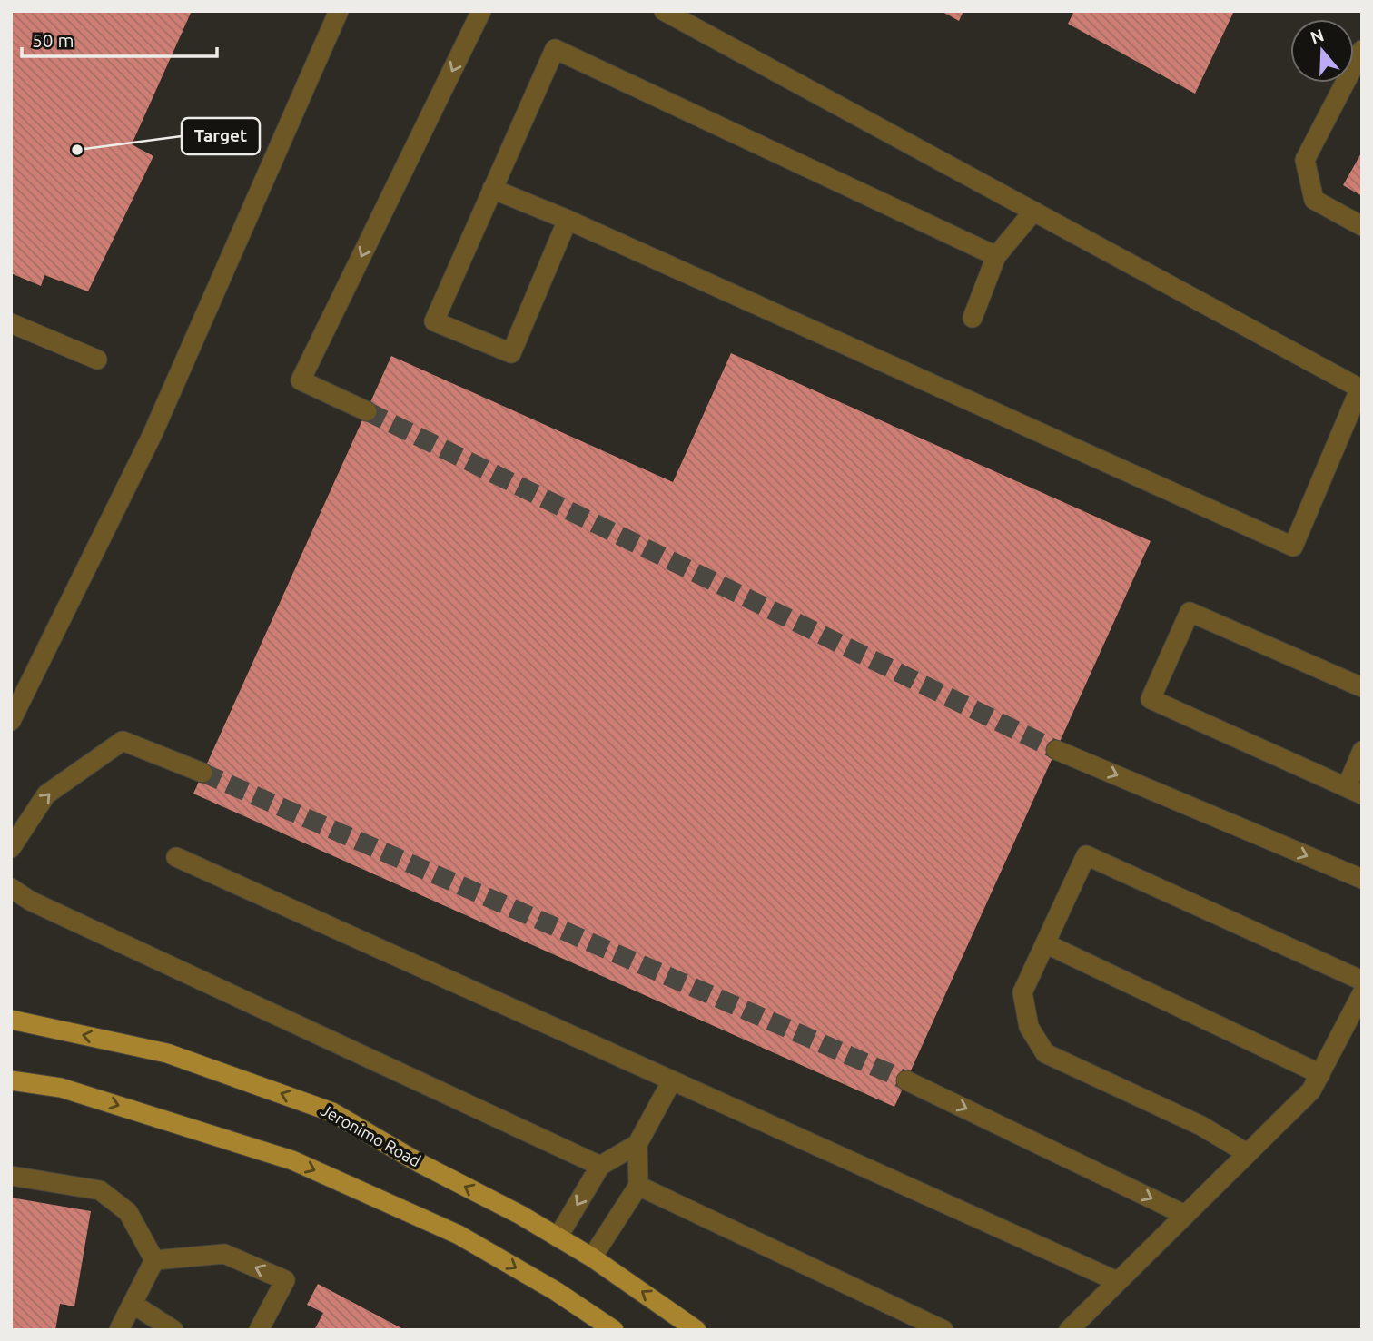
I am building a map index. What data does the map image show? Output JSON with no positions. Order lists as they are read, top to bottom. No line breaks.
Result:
{"streets":{"main road":["Jeronimo Road"]},"places":["Target"],"scale_bar":"50 m","north":"top"}
